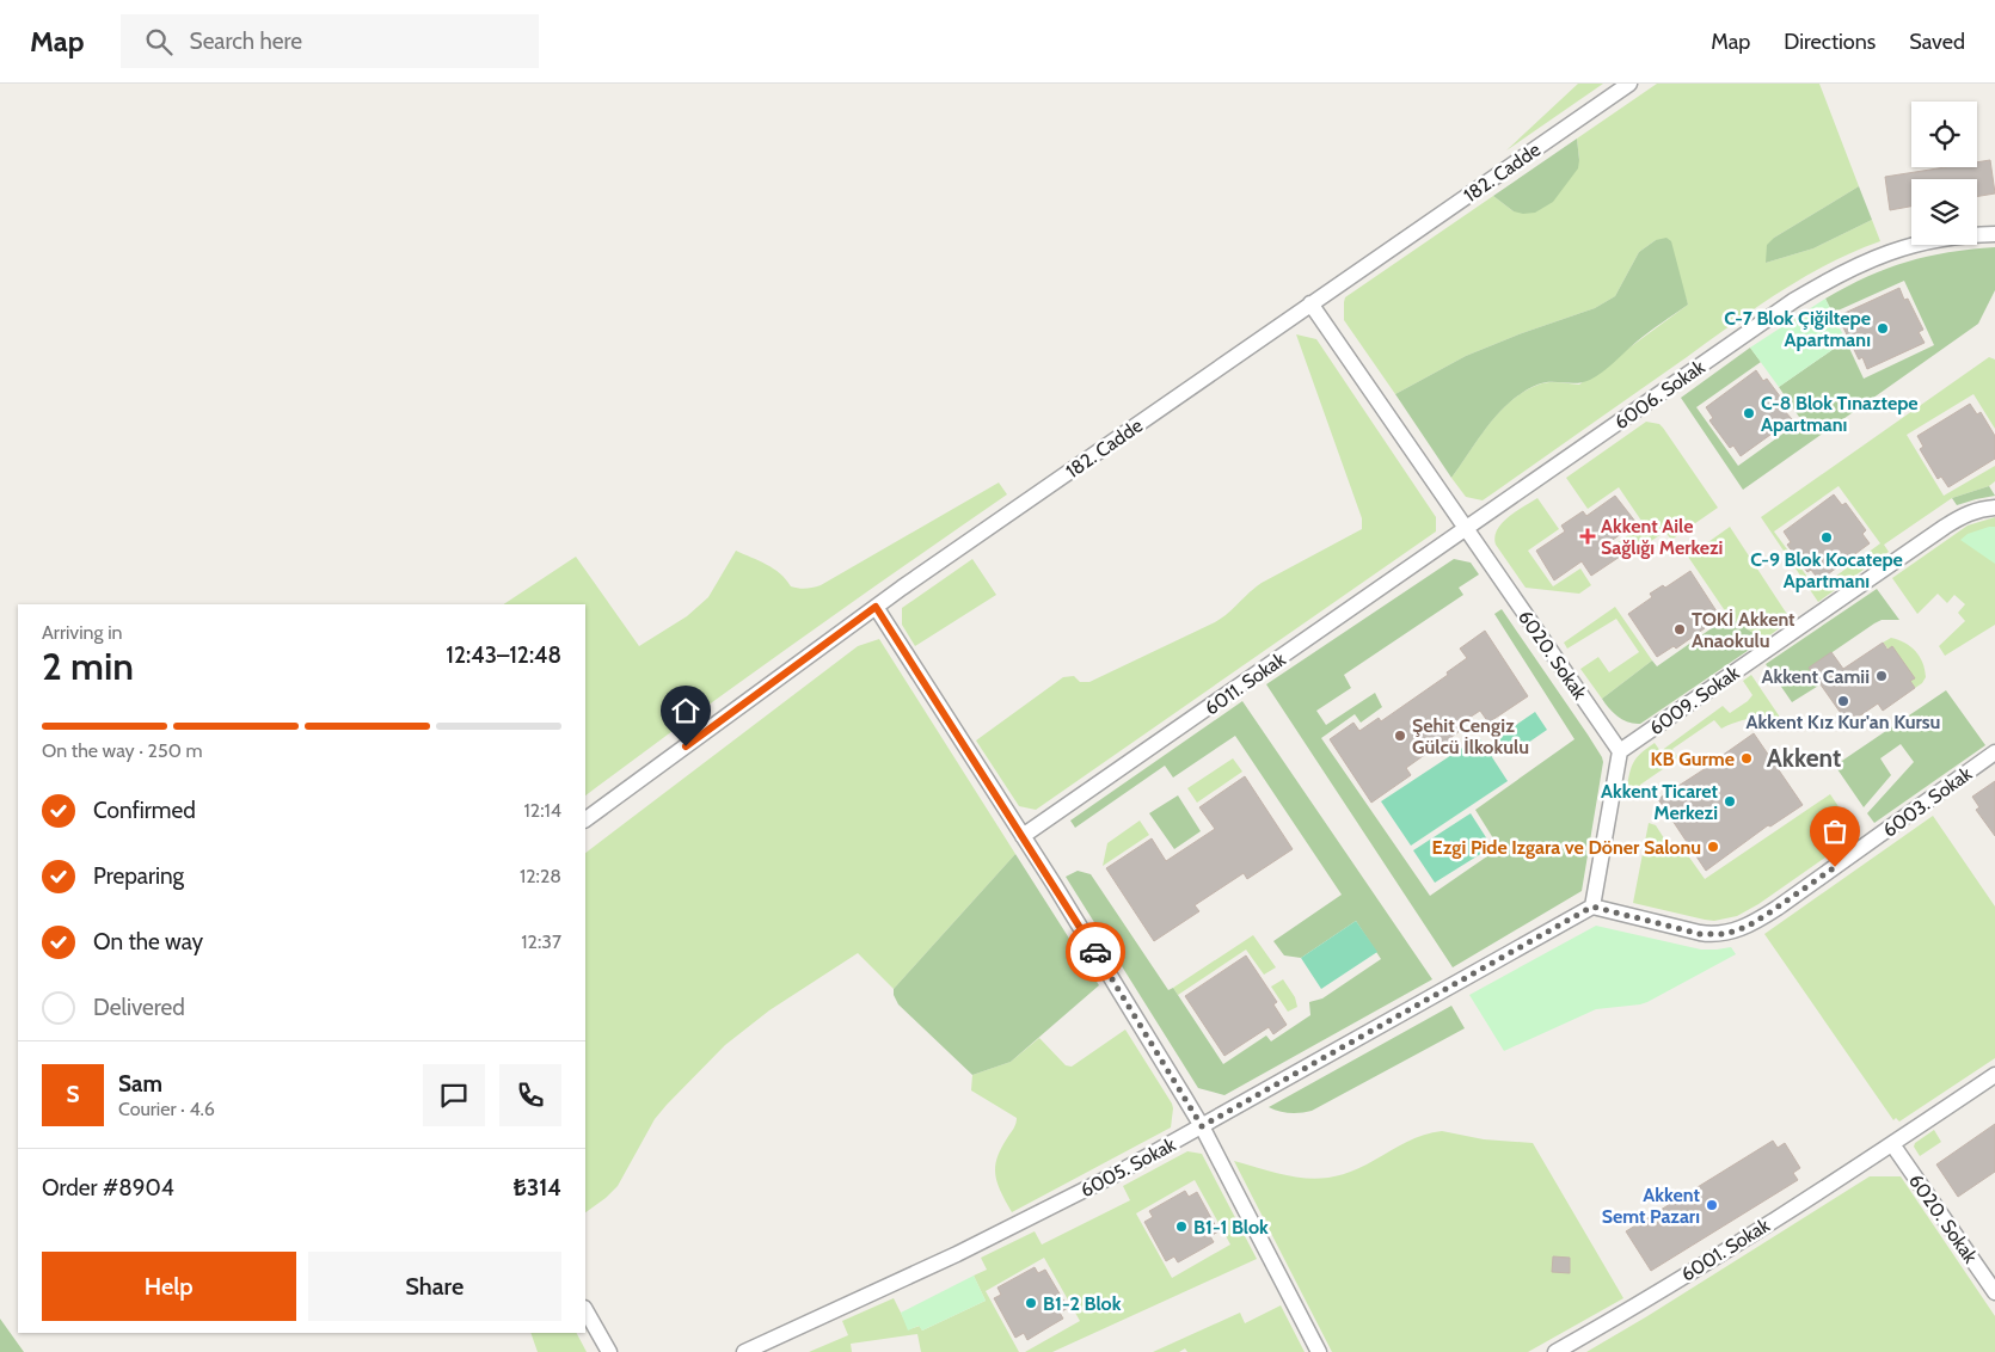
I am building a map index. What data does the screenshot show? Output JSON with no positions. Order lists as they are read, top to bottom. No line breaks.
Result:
{"streets":{"street":["182. Cadde","6006. Sokak","6020. Sokak","6011. Sokak","6009. Sokak","6003. Sokak","6005. Sokak","6001. Sokak"]},"crossings":[["182. Cadde","6020. Sokak"],["6006. Sokak","6020. Sokak"],["6006. Sokak","6011. Sokak"],["6020. Sokak","6011. Sokak"],["6020. Sokak","6009. Sokak"],["6020. Sokak","6001. Sokak"],["6003. Sokak","6005. Sokak"]],"districts":["Akkent"],"places":{"other":["C-7 Blok Çiğiltepe Apartmanı","C-8 Blok Tınaztepe Apartmanı","C-9 Blok Kocatepe Apartmanı","TOKİ Akkent Anaokulu","Akkent Camii","Akkent Kız Kur'an Kursu","Şehit Cengiz Gülcü İlkokulu","KB Gurme","Akkent Ticaret Merkezi","Ezgi Pide Izgara ve Döner Salonu","Akkent Semt Pazarı","B1-1 Blok","B1-2 Blok"],"health":["Akkent Aile Sağlığı Merkezi"]},"page":{"header":"Map","search":"Search here","nav":["Map","Directions","Saved"],"heading":["2 min","Arriving in","12:43–12:48"],"panel":["Sam","Courier · 4.6","Order #8904","₺314"],"bar":"On the way · 250 m","list":[["Confirmed","12:14"],["Preparing","12:28"],["On the way","12:37"],"Delivered"],"round":"S","buttons":["Help","Share"]}}
